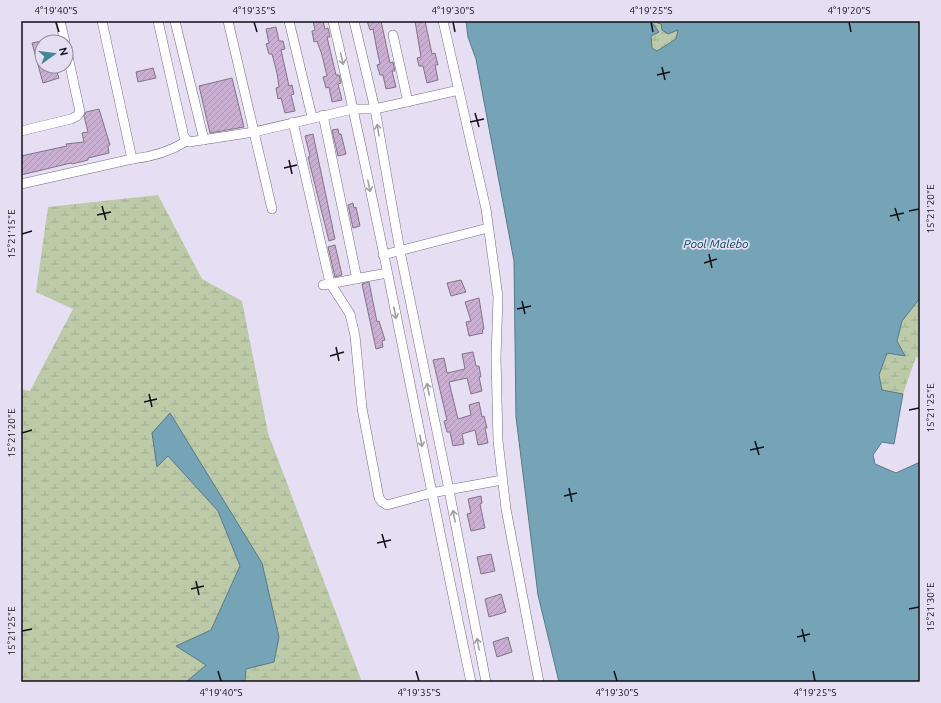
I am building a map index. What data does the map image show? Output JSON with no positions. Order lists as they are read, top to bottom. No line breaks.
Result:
{"water":["Pool Malebo"],"north":"right","coordinates":["4°19'40\"S","4°19'35\"S","4°19'30\"S","4°19'25\"S","4°19'20\"S","15°21'20\"E","15°21'15\"E","15°21'25\"E","15°21'30\"E"]}
